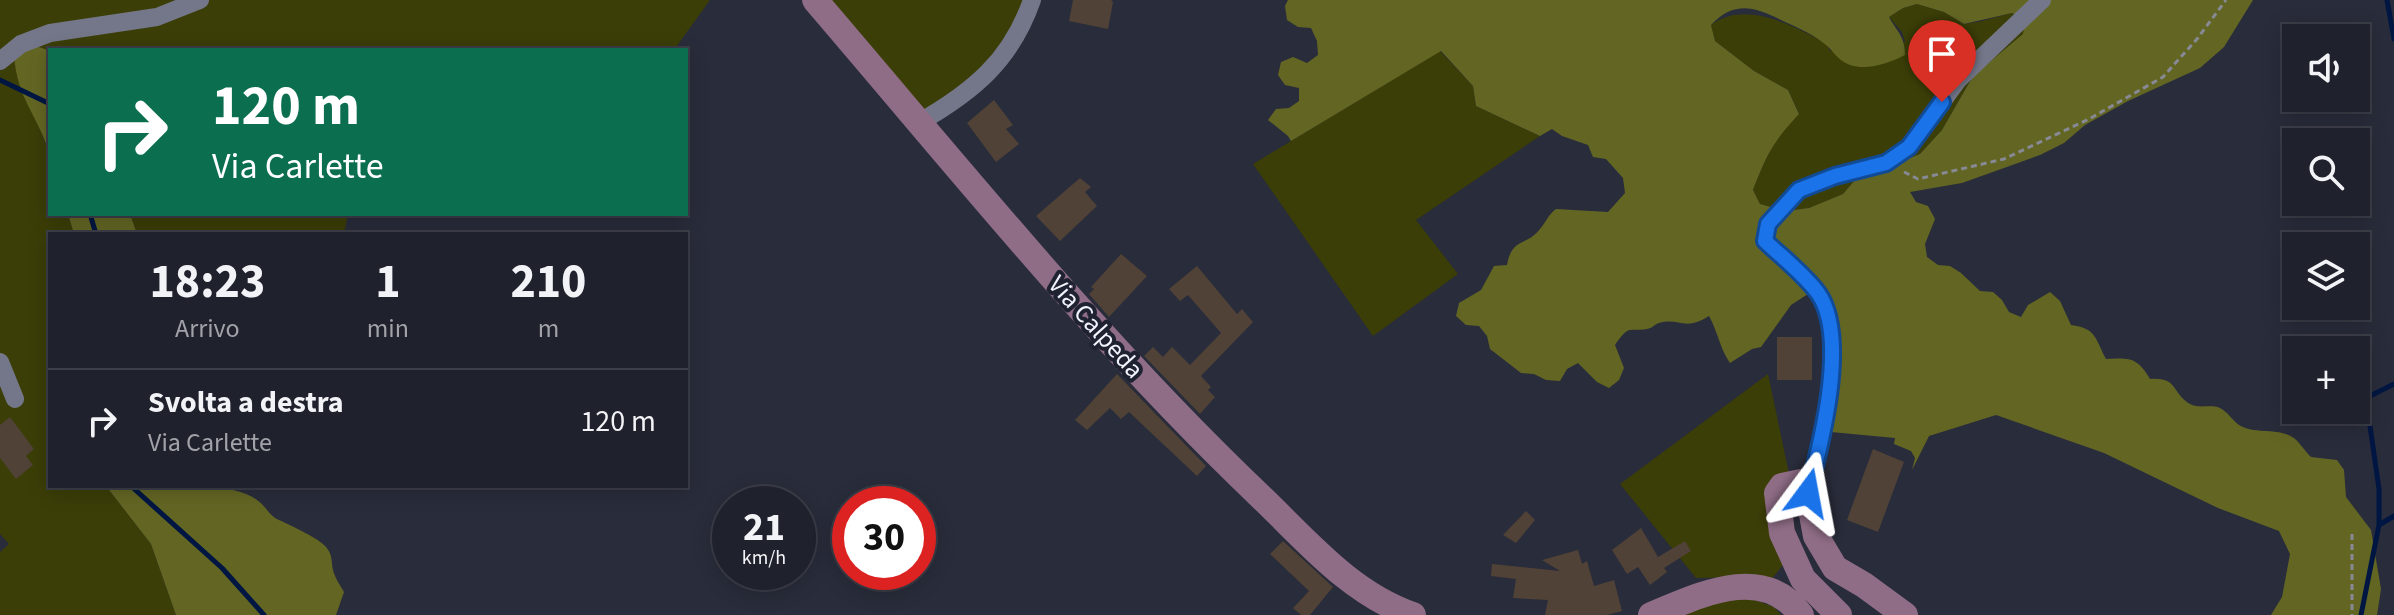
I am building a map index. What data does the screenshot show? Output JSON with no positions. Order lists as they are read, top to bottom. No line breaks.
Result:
{"streets":{"street":["Via Calpeda"]},"page":{"map_buttons":"+","turn":["120 m","Via Carlette"],"eta":["18:23","Arrivo","1","min","210","m"],"list":[{"name":"Svolta a destra","note":"Via Carlette","value":"120 m"}],"speed":"21 km/h","limit":"30"}}
